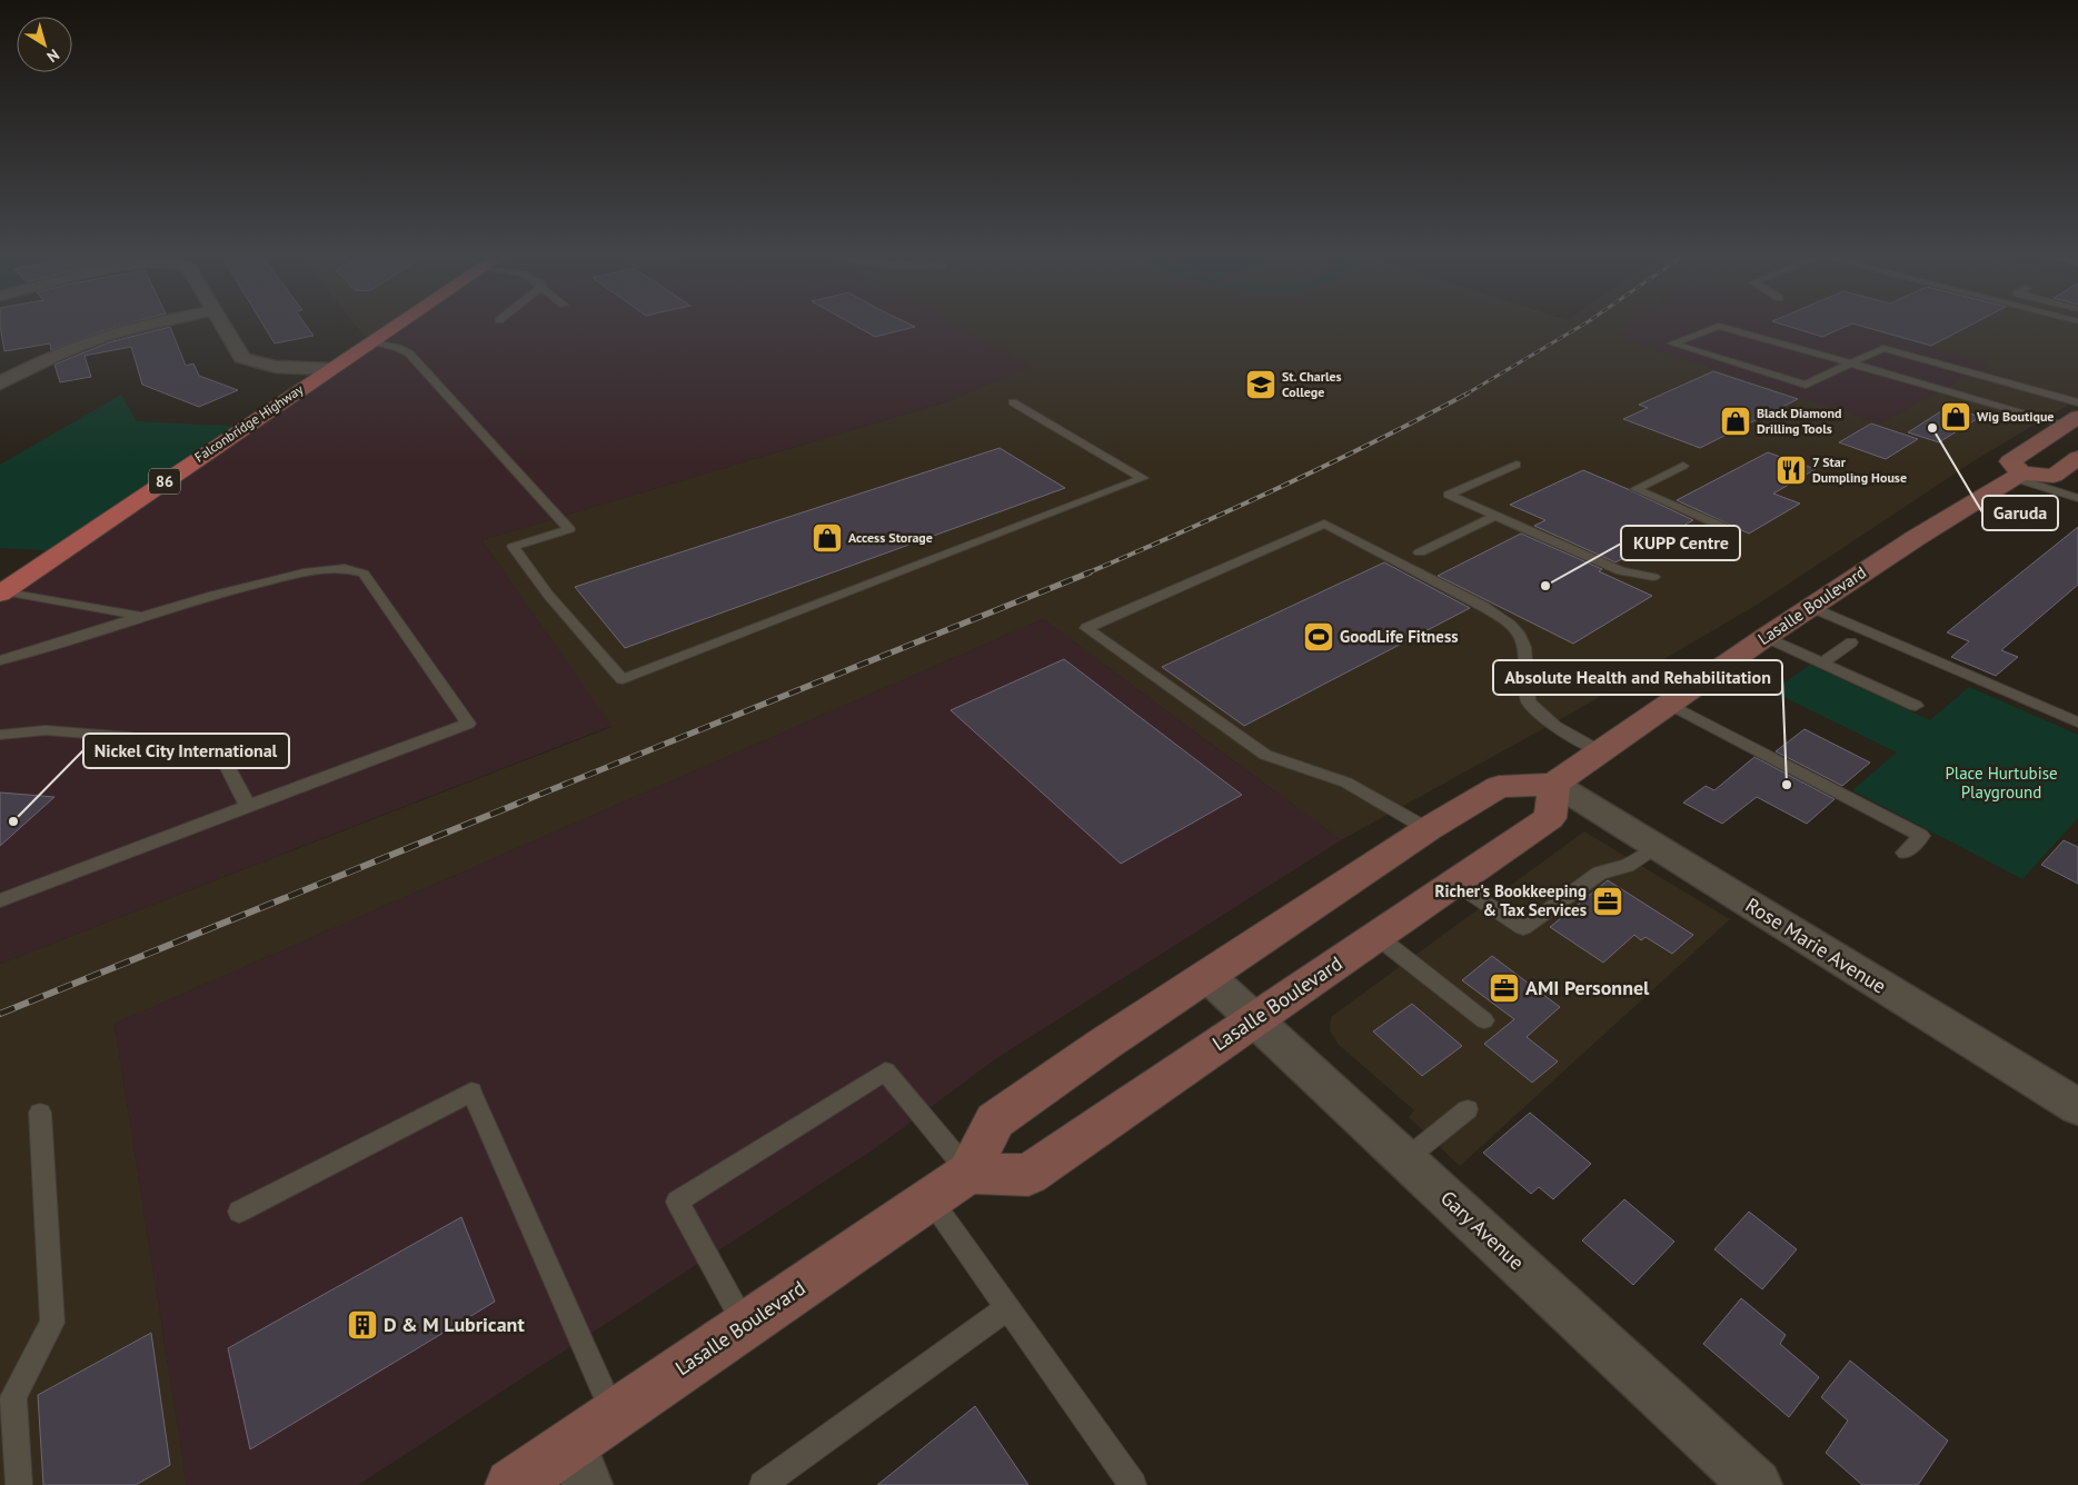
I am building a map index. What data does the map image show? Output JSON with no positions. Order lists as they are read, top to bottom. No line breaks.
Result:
{"streets":{"main road":["Falconbridge Highway","86","Lasalle Boulevard"],"street":["Rose Marie Avenue","Gary Avenue"]},"crossings":[["Lasalle Boulevard","Rose Marie Avenue"],["Lasalle Boulevard","Gary Avenue"]],"parks":["Place Hurtubise Playground"],"places":{"school or university":["St. Charles College"],"shop":["Wig Boutique","Black Diamond Drilling Tools","Access Storage"],"other":["Garuda","KUPP Centre","Absolute Health and Rehabilitation","Nickel City International"],"restaurant":["7 Star Dumpling House"],"sports":["GoodLife Fitness"],"office":["Richer's Bookkeeping & Tax Services","AMI Personnel"],"building":["D & M Lubricant"]},"north":"bottom right"}
